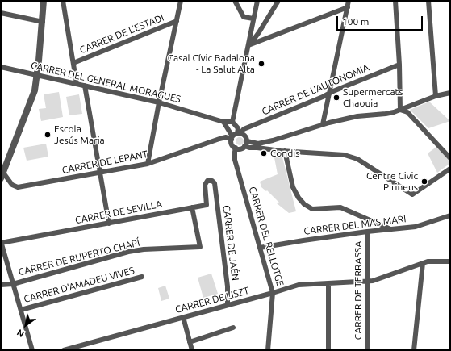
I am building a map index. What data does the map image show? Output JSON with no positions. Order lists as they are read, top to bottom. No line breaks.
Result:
{"streets":{"street":["CARRER DE L'ESTADI","CARRER DEL GENERAL MORAGUES","CARRER DE L'AUTONOMIA","CARRER DE LEPANT","CARRER DE SEVILLA","CARRER DEL MAS MARI","CARRER DEL RELLOTGE","CARRER DE JAÉN","CARRER DE RUPERTO CHAPÍ","CARRER D'AMADEU VIVES","CARRER DE TERRASSA","CARRER DE LISZT"]},"crossings":[["CARRER DE L'AUTONOMIA","CARRER DE LEPANT"],["CARRER DE L'AUTONOMIA","CARRER DEL RELLOTGE"],["CARRER DE LEPANT","CARRER DEL RELLOTGE"],["CARRER DE SEVILLA","CARRER DE JAÉN"],["CARRER DE SEVILLA","CARRER DE RUPERTO CHAPÍ"],["CARRER DEL MAS MARI","CARRER DEL RELLOTGE"],["CARRER DEL MAS MARI","CARRER DE TERRASSA"],["CARRER DEL RELLOTGE","CARRER DE LISZT"],["CARRER DE JAÉN","CARRER DE LISZT"],["CARRER DE TERRASSA","CARRER DE LISZT"]],"places":["Casal Cívic Badalona - La Salut Alta","Supermercats Chaouia","Escola Jesús Maria","Condis","Centre Civic Pirineus"],"scale_bar":"100 m","north":"bottom left"}
